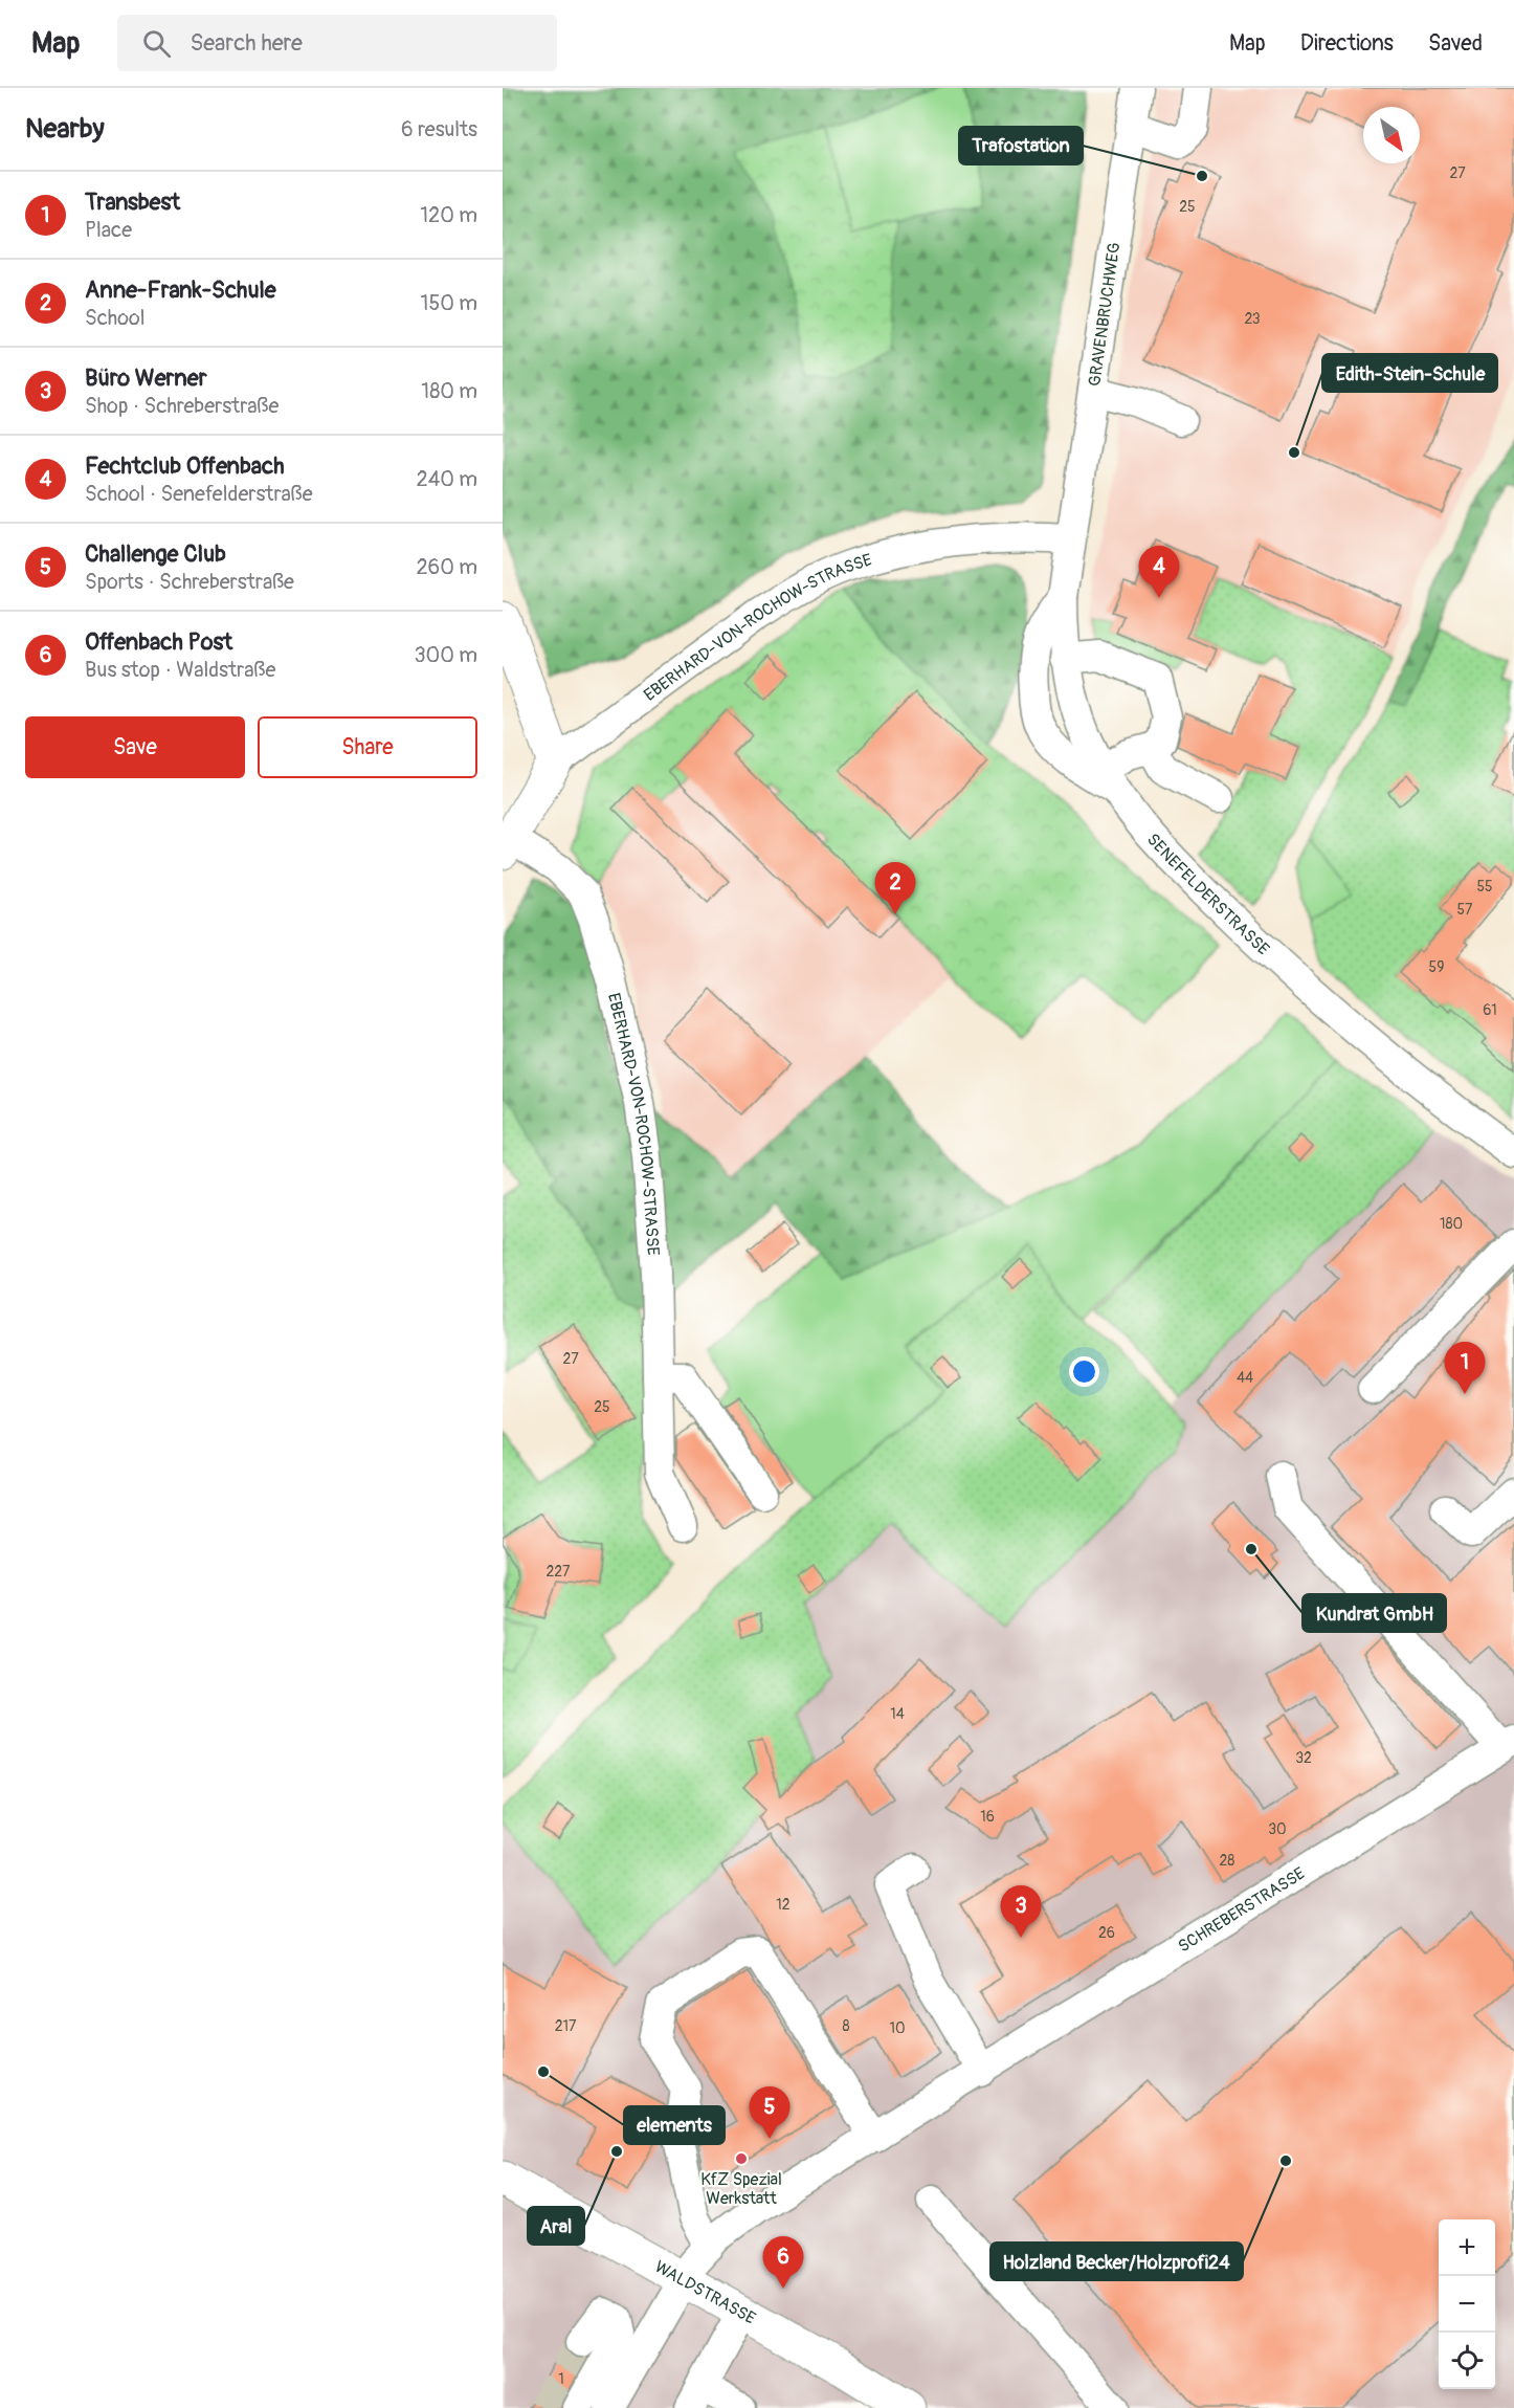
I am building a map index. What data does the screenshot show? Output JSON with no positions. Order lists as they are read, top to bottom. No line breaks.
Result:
{"streets":{"main road":["EBERHARD-VON-ROCHOW-STRASSE","WALDSTRASSE"],"street":["GRAVENBRUCHWEG","SENEFELDERSTRASSE","SCHREBERSTRASSE"]},"crossings":[["GRAVENBRUCHWEG","EBERHARD-VON-ROCHOW-STRASSE"],["GRAVENBRUCHWEG","SENEFELDERSTRASSE"],["EBERHARD-VON-ROCHOW-STRASSE","SENEFELDERSTRASSE"],["SCHREBERSTRASSE","WALDSTRASSE"]],"places":["Trafostation","Edith-Stein-Schule","Kundrat GmbH","elements","Aral","KfZ Spezial Werkstatt","Holzland Becker/Holzprofi24"],"house_numbers":["27","25","23","55","57","59","61","180","27","44","25","227","14","32","16","30","28","12","26","217","8","10","1"],"north":"bottom right","page":{"header":"Map","search":"Search here","nav":["Map","Directions","Saved"],"heading":["Nearby","6 results"],"list":[{"mark":"1","name":"Transbest","note":"Place","value":"120 m"},{"mark":"2","name":"Anne-Frank-Schule","note":"School","value":"150 m"},{"mark":"3","name":"Büro Werner","note":"Shop · Schreberstraße","value":"180 m"},{"mark":"4","name":"Fechtclub Offenbach","note":"School · Senefelderstraße","value":"240 m"},{"mark":"5","name":"Challenge Club","note":"Sports · Schreberstraße","value":"260 m"},{"mark":"6","name":"Offenbach Post","note":"Bus stop · Waldstraße","value":"300 m"}],"pins":["4","2","1","3","5","6"],"buttons":["Save","Share"],"map_buttons":["+","−"]}}
